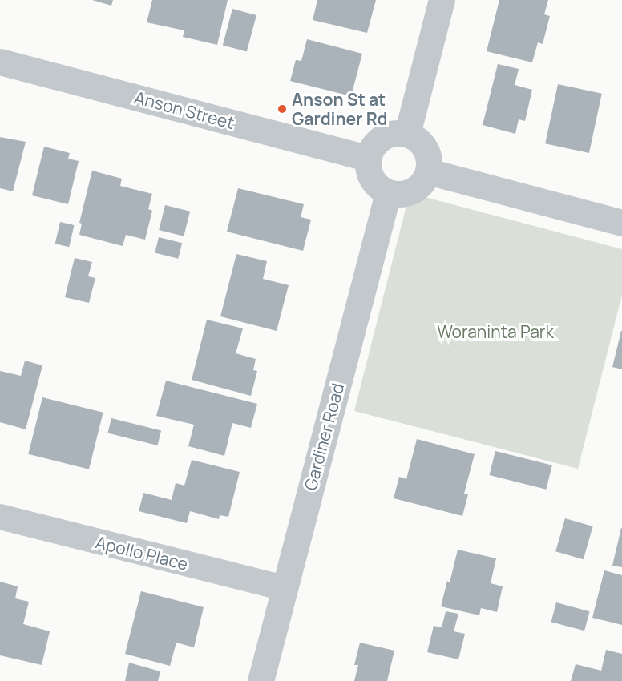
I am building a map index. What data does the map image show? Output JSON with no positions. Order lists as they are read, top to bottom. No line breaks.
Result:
{"streets":{"street":["Anson Street","Gardiner Road","Apollo Place"]},"crossings":[["Anson Street","Gardiner Road"],["Gardiner Road","Apollo Place"]],"parks":["Woraninta Park"],"places":["Anson St at Gardiner Rd"]}
